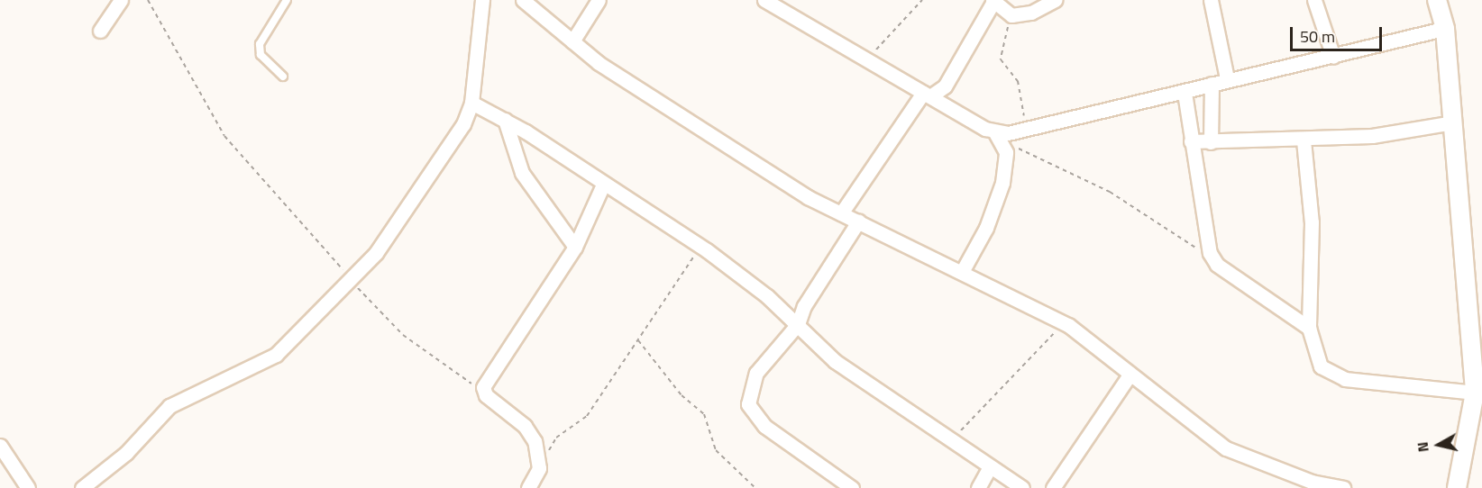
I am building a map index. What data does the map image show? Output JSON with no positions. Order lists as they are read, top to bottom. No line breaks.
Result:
{"scale_bar":"50 m","north":"left"}
